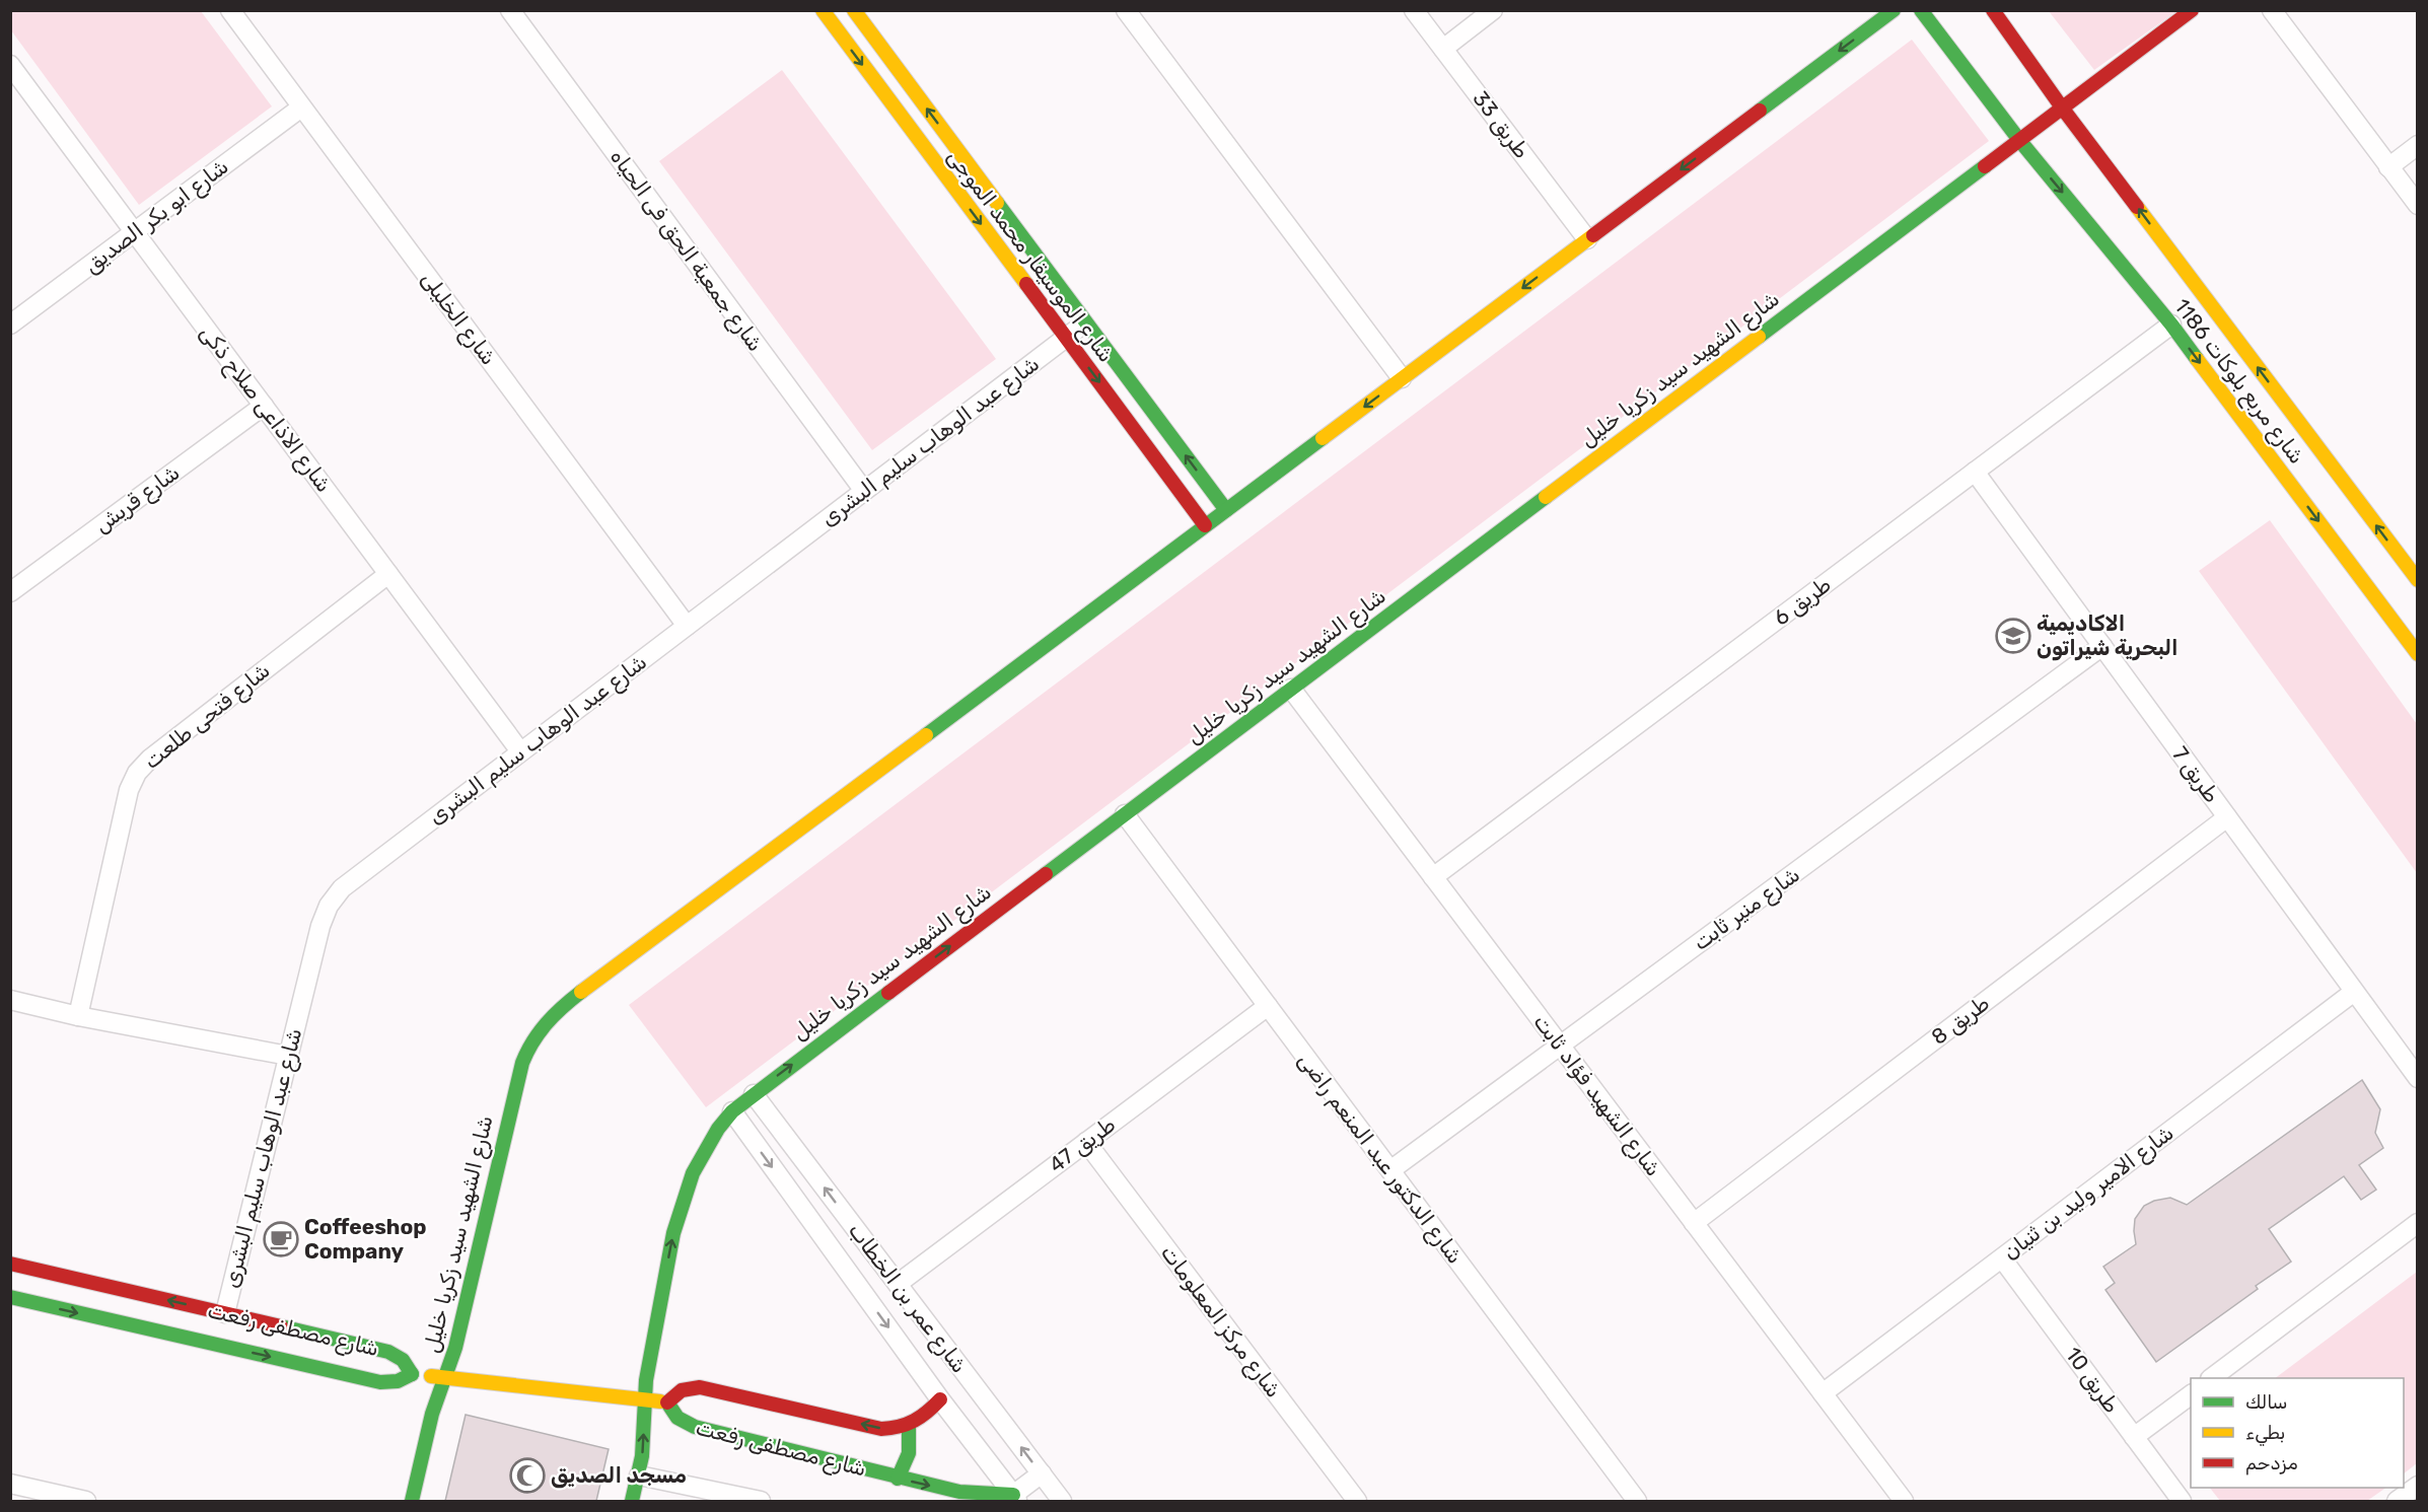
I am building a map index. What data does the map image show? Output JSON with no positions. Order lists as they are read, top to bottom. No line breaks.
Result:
{"streets":{"street":["طريق 33","شارع ابو بكر الصديق","شارع جمعية الحق فى الحياه","شارع الموسيقار محمد الموجى","شارع الخليلى","شارع الشهيد سيد زكريا خليل","شارع مربع بلوكات 1186","شارع الاذاعى صلاح ذكى","شارع عبد الوهاب سليم البشرى","شارع قريش","طريق 6","شارع فتحى طلعت","طريق 7","شارع منير ثابت","طريق 8","شارع الشهيد فؤاد ثابت","طريق 47","شارع الدكتور عبد المنعم راضى","شارع الامير وليد بن ثنيان","شارع عمر بن الخطاب","شارع مركز المعلومات","شارع مصطفى رفعت","طريق 10"]},"crossings":[["طريق 33","شارع الشهيد سيد زكريا خليل"],["شارع ابو بكر الصديق","شارع الخليلى"],["شارع ابو بكر الصديق","شارع الاذاعى صلاح ذكى"],["شارع جمعية الحق فى الحياه","شارع عبد الوهاب سليم البشرى"],["شارع الموسيقار محمد الموجى","شارع الشهيد سيد زكريا خليل"],["شارع الموسيقار محمد الموجى","شارع عبد الوهاب سليم البشرى"],["شارع الخليلى","شارع عبد الوهاب سليم البشرى"],["شارع الشهيد سيد زكريا خليل","شارع مربع بلوكات 1186"],["شارع الشهيد سيد زكريا خليل","شارع الشهيد فؤاد ثابت"],["شارع الشهيد سيد زكريا خليل","شارع الدكتور عبد المنعم راضى"],["شارع الشهيد سيد زكريا خليل","شارع عمر بن الخطاب"],["شارع مربع بلوكات 1186","طريق 6"],["شارع الاذاعى صلاح ذكى","شارع عبد الوهاب سليم البشرى"],["شارع الاذاعى صلاح ذكى","شارع قريش"],["شارع الاذاعى صلاح ذكى","شارع فتحى طلعت"],["شارع عبد الوهاب سليم البشرى","شارع مصطفى رفعت"],["طريق 6","طريق 7"],["طريق 6","شارع الشهيد فؤاد ثابت"],["طريق 7","شارع منير ثابت"],["طريق 7","طريق 8"],["طريق 7","شارع الامير وليد بن ثنيان"],["شارع منير ثابت","شارع الشهيد فؤاد ثابت"],["شارع منير ثابت","شارع الدكتور عبد المنعم راضى"],["طريق 8","شارع الشهيد فؤاد ثابت"],["شارع الشهيد فؤاد ثابت","شارع الامير وليد بن ثنيان"],["طريق 47","شارع الدكتور عبد المنعم راضى"],["طريق 47","شارع عمر بن الخطاب"],["طريق 47","شارع مركز المعلومات"],["شارع الامير وليد بن ثنيان","طريق 10"],["شارع عمر بن الخطاب","شارع مصطفى رفعت"]],"places":{"school or university":["الاكاديمية البحرية شيراتون"],"cafe":["Coffeeshop Company"],"mosque":["مسجد الصديق"]},"legend":["سالك","بطيء","مزدحم"]}
